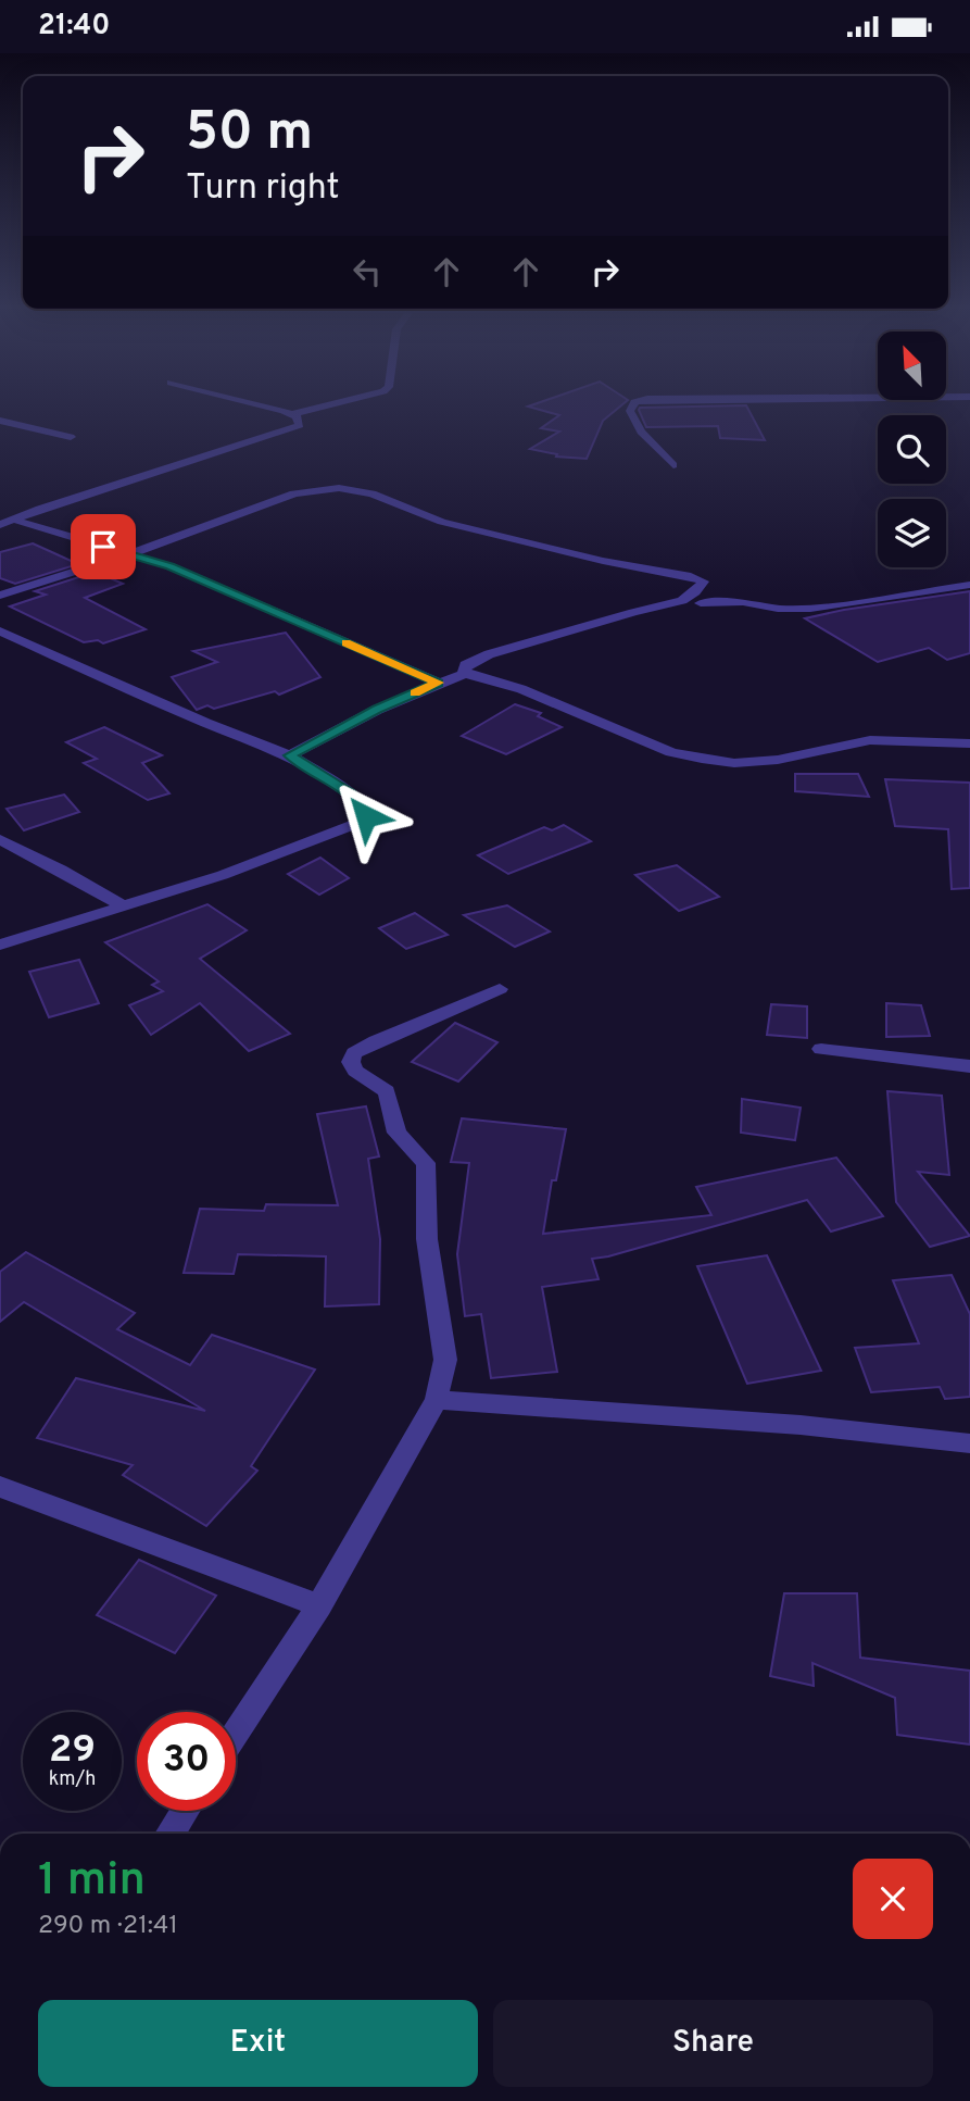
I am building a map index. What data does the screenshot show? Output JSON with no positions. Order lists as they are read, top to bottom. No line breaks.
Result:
{"north":"top left","page":{"status":"21:40","turn":["50 m","Turn right"],"speed":"29 km/h","limit":"30","heading":["1 min","290 m · 21:41"],"buttons":["Exit","Share"]}}
